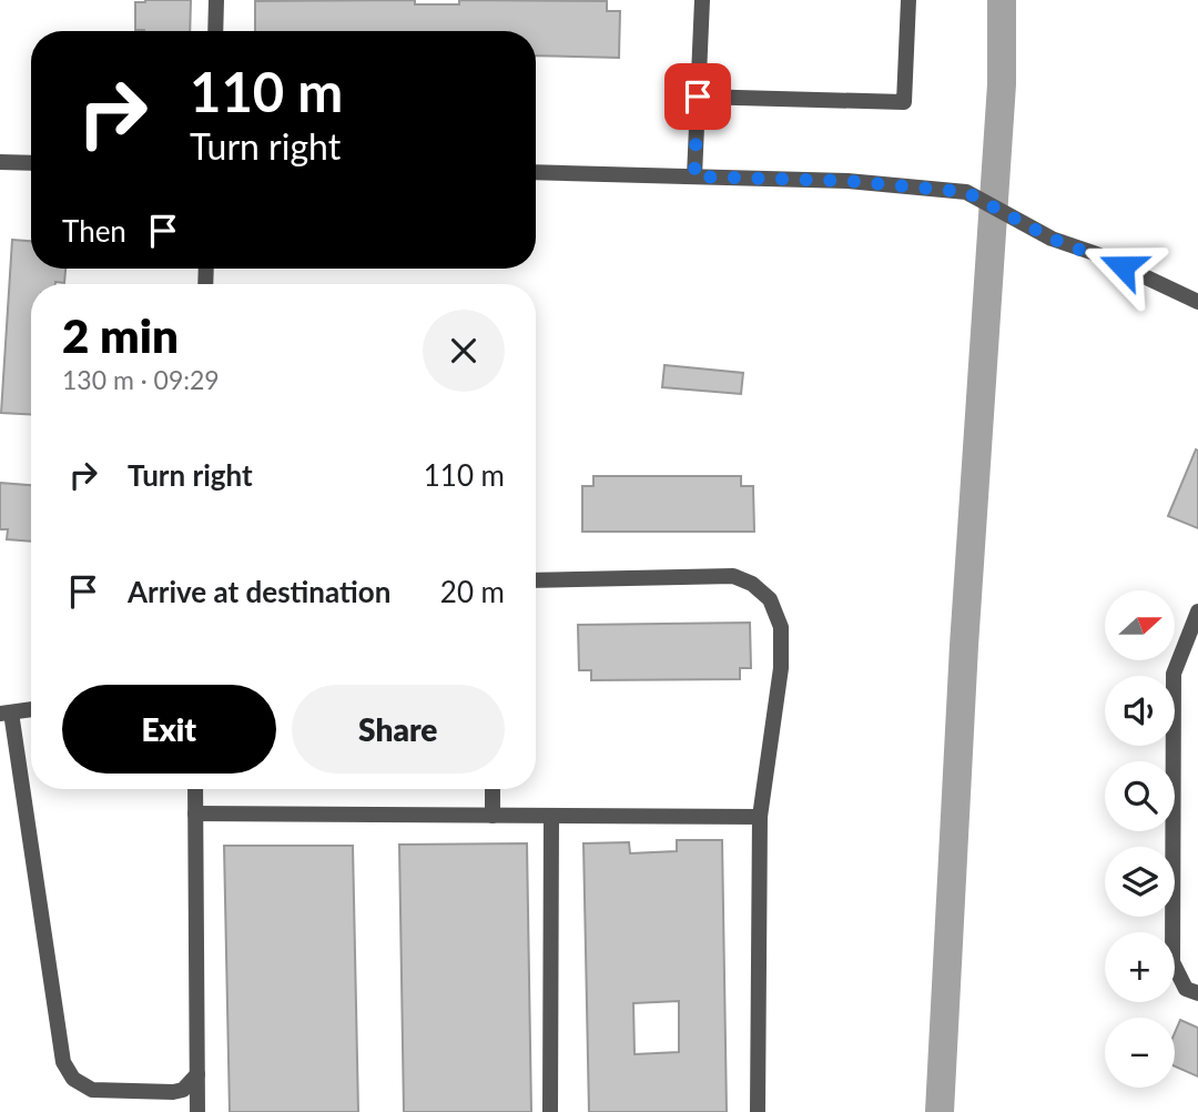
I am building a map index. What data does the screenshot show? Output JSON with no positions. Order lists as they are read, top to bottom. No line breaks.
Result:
{"north":"right","page":{"turn":["110 m","Turn right"],"then":"Then","heading":["2 min","130 m · 09:29"],"list":[{"name":"Turn right","value":"110 m"},{"name":"Arrive at destination","value":"20 m"}],"map_buttons":["+","−"],"buttons":["Exit","Share"]}}
